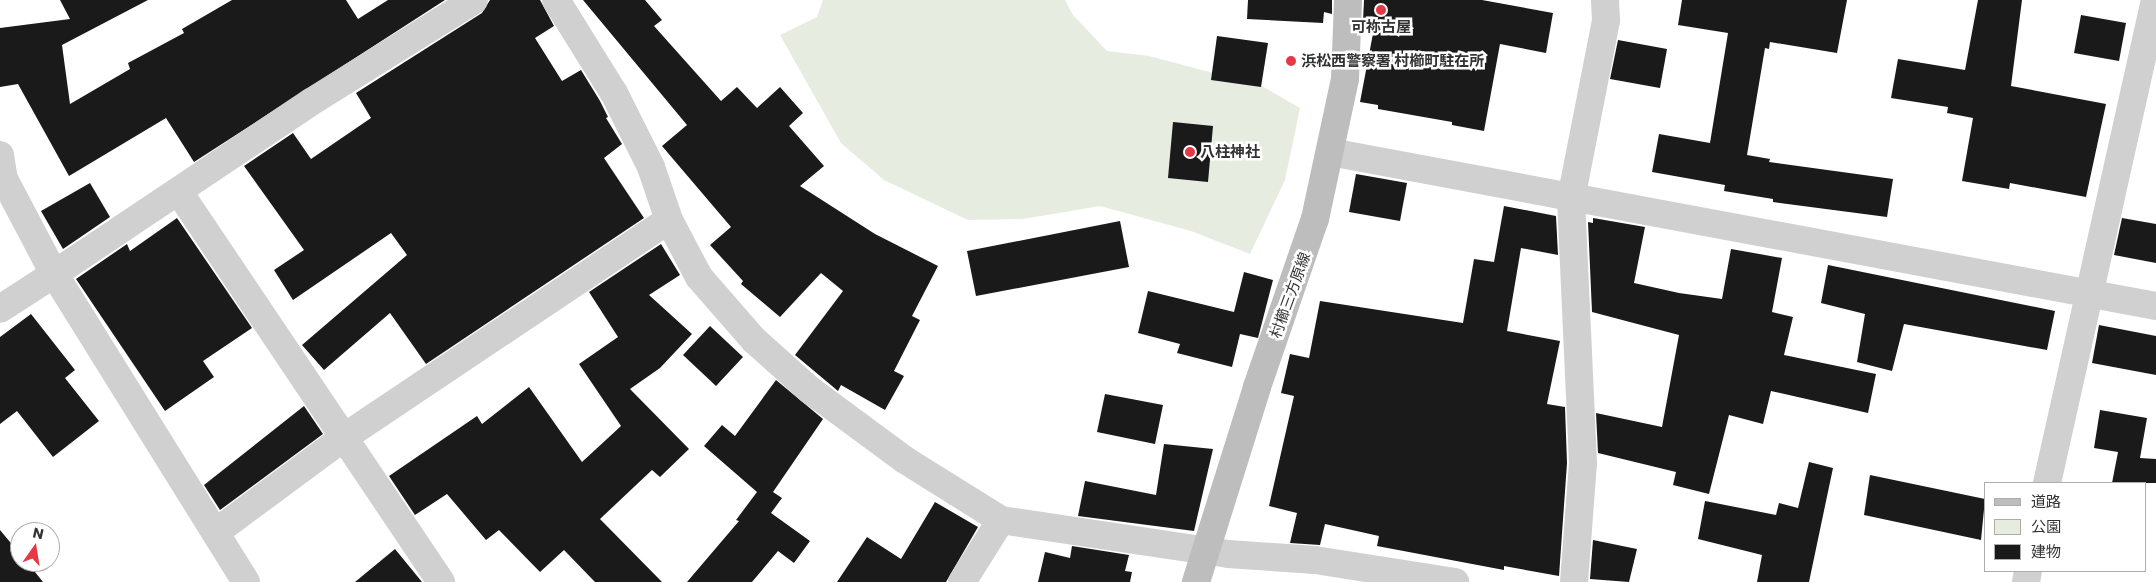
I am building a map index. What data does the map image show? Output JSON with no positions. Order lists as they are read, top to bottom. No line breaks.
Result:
{"streets":{"main road":["村櫛三方原線"]},"places":["可祢古屋","浜松西警察署 村櫛町駐在所","八柱神社"],"legend":["道路","公園","建物"],"north":"top"}
